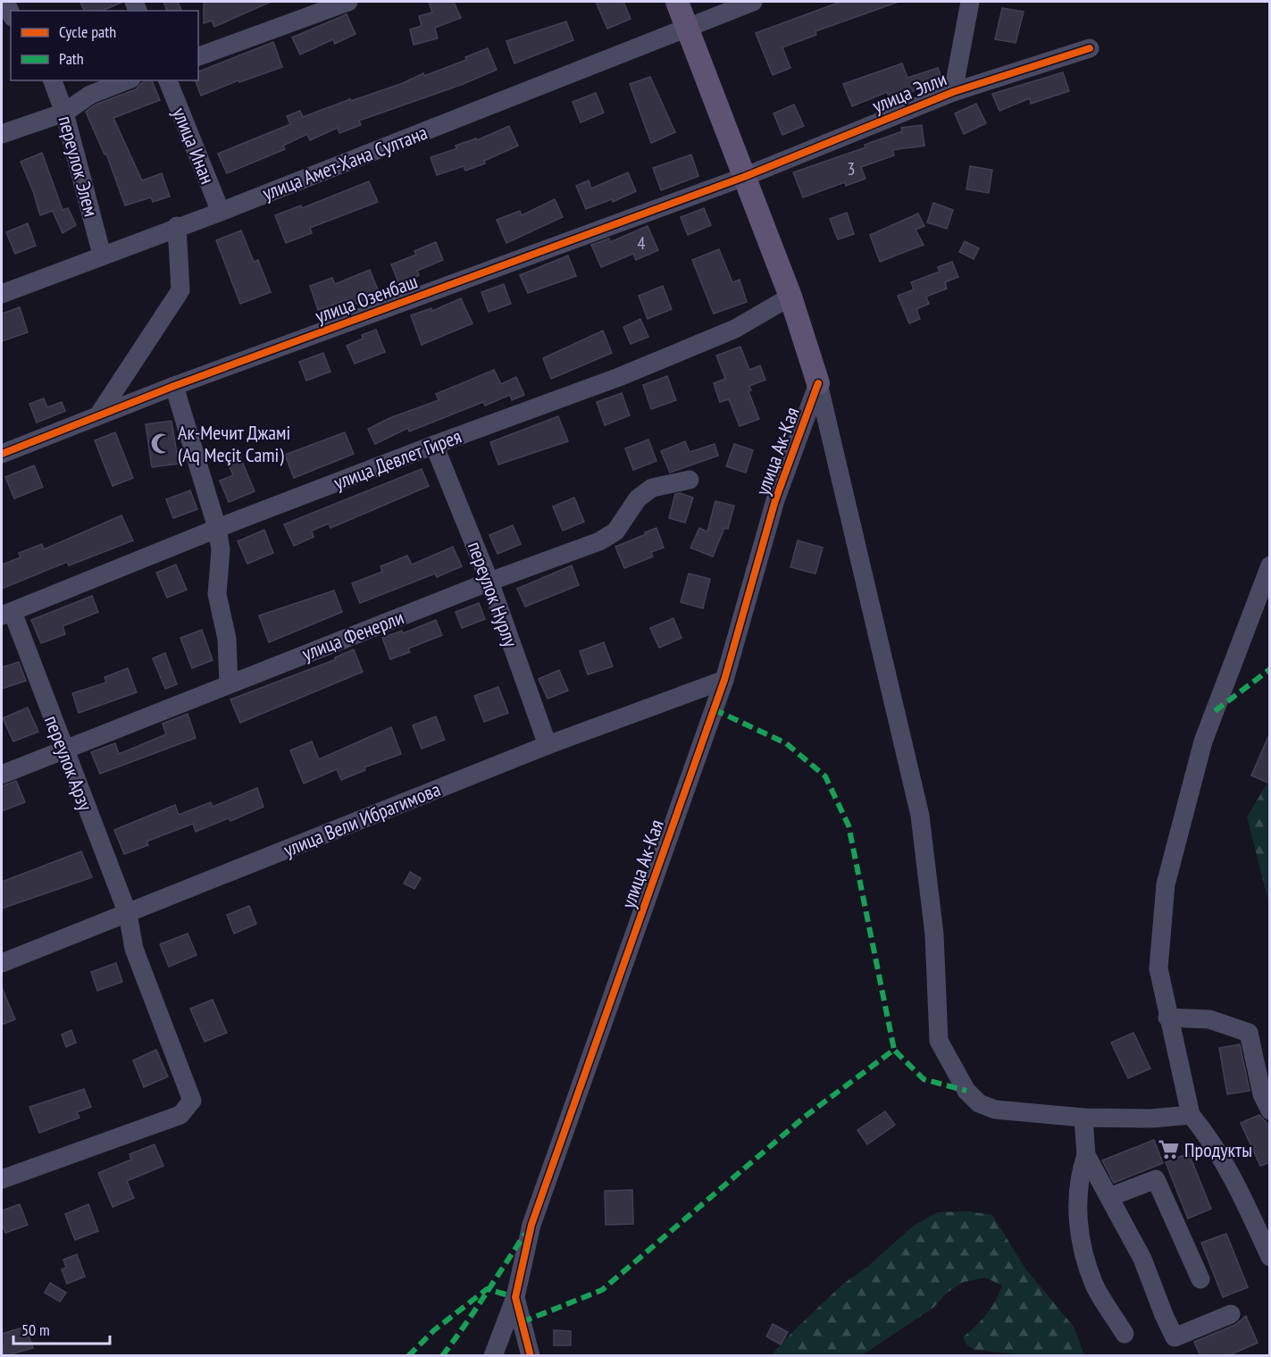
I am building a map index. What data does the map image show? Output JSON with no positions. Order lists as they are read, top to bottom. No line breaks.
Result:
{"streets":{"street":["улица Элли","улица Инан","улица Амет-Хана Султана","переулок Элем","улица Озенбаш","улица Ак-Кая","улица Девлет Гирея","переулок Нурлу","улица Фенерли","переулок Арзу","улица Вели Ибрагимова"]},"crossings":[["улица Элли","улица Озенбаш"],["улица Инан","улица Амет-Хана Султана"],["улица Амет-Хана Султана","переулок Элем"],["улица Ак-Кая","улица Вели Ибрагимова"],["улица Девлет Гирея","переулок Нурлу"],["улица Девлет Гирея","переулок Арзу"],["переулок Нурлу","улица Фенерли"],["переулок Нурлу","улица Вели Ибрагимова"],["улица Фенерли","переулок Арзу"],["переулок Арзу","улица Вели Ибрагимова"]],"places":{"mosque":["Ак-Мечит Джамі (Aq Meçit Cami)"],"supermarket":["Продукты"]},"house_numbers":["3","4"],"legend":["Cycle path","Path"],"scale_bar":"50 m"}
